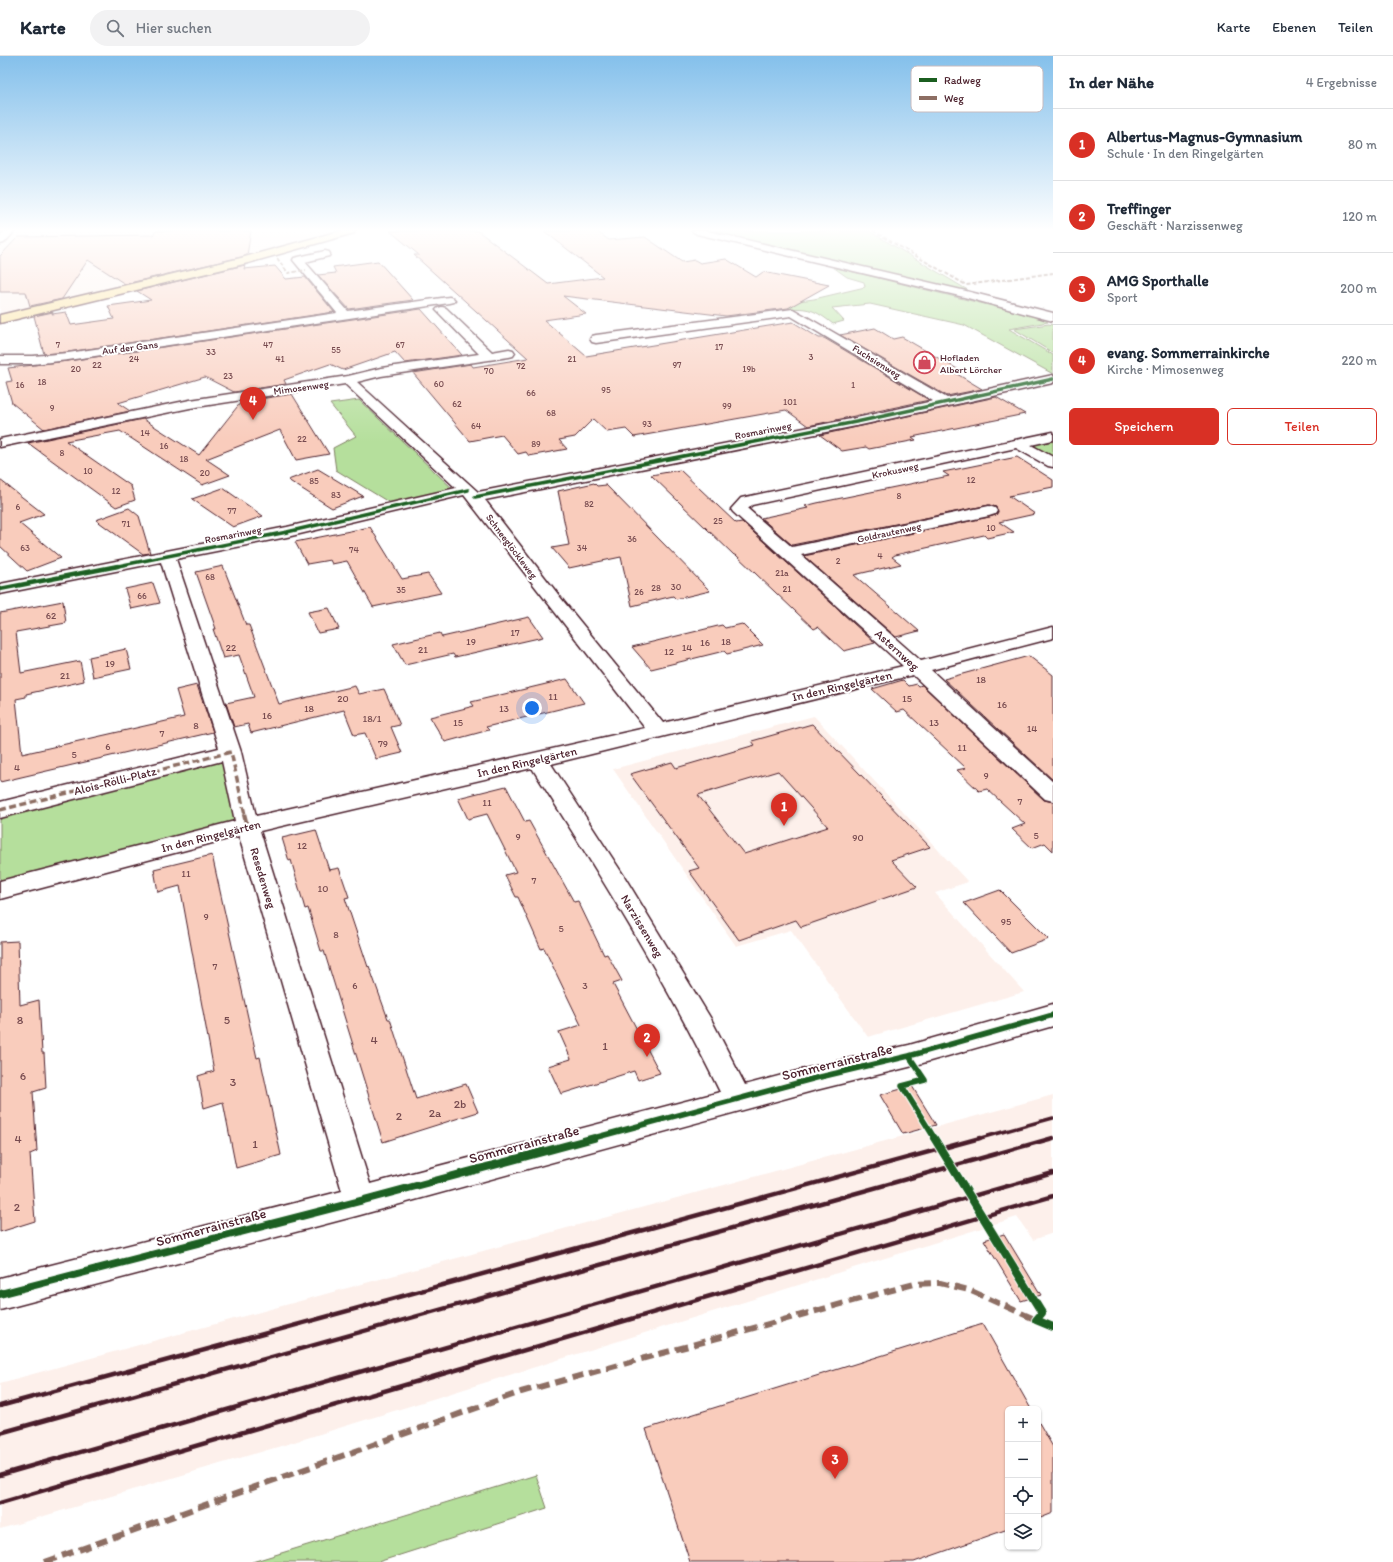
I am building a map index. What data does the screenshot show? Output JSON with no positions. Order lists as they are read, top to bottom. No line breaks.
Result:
{"streets":{"street":["Auf der Gans","Fuchsienweg","Mimosenweg","Rosmarinweg","Krokusweg","Goldrautenweg","Schneeglöckleweg","Asternweg","In den Ringelgärten","Alois-Rölli-Platz","Resedenweg","Narzissenweg","Sommerrainstraße"]},"crossings":[["Fuchsienweg","Rosmarinweg"],["Mimosenweg","Schneeglöckleweg"],["Rosmarinweg","Schneeglöckleweg"],["Rosmarinweg","Resedenweg"],["Krokusweg","Asternweg"],["Goldrautenweg","Asternweg"],["Schneeglöckleweg","In den Ringelgärten"],["Asternweg","In den Ringelgärten"],["In den Ringelgärten","Resedenweg"],["In den Ringelgärten","Narzissenweg"],["Alois-Rölli-Platz","Resedenweg"],["Resedenweg","Sommerrainstraße"],["Narzissenweg","Sommerrainstraße"]],"places":{"shop":["Hofladen Albert Lörcher"]},"house_numbers":["7","47","67","17","55","33","3","24","41","21","22","97","72","20","19b","70","23","18","60","16","1","95","66","101","62","99","9","68","93","64","14","22","89","16","8","18","10","20","12","85","12","83","8","82","6","77","25","71","10","36","63","34","74","4","2","21a","68","30","28","21","35","26","66","62","17","19","18","16","22","14","21","12","19","21","18","11","20","15","16","18","13","16","18/1","15","13","8","14","7","79","6","11","5","4","9","7","11","5","9","90","12","11","7","10","9","95","5","8","7","6","3","8","5","4","1","6","3","2b","2a","2","4","1","2"],"legend":["Radweg","Weg"],"page":{"header":"Karte","search":"Hier suchen","nav":["Karte","Ebenen","Teilen"],"heading":["In der Nähe","4 Ergebnisse"],"list":[{"mark":"1","name":"Albertus-Magnus-Gymnasium","note":"Schule · In den Ringelgärten","value":"80 m"},{"mark":"2","name":"Treffinger","note":"Geschäft · Narzissenweg","value":"120 m"},{"mark":"3","name":"AMG Sporthalle","note":"Sport","value":"200 m"},{"mark":"4","name":"evang. Sommerrainkirche","note":"Kirche · Mimosenweg","value":"220 m"}],"pins":["4","1","2","3"],"buttons":["Speichern","Teilen"],"map_buttons":["+","−"]}}
